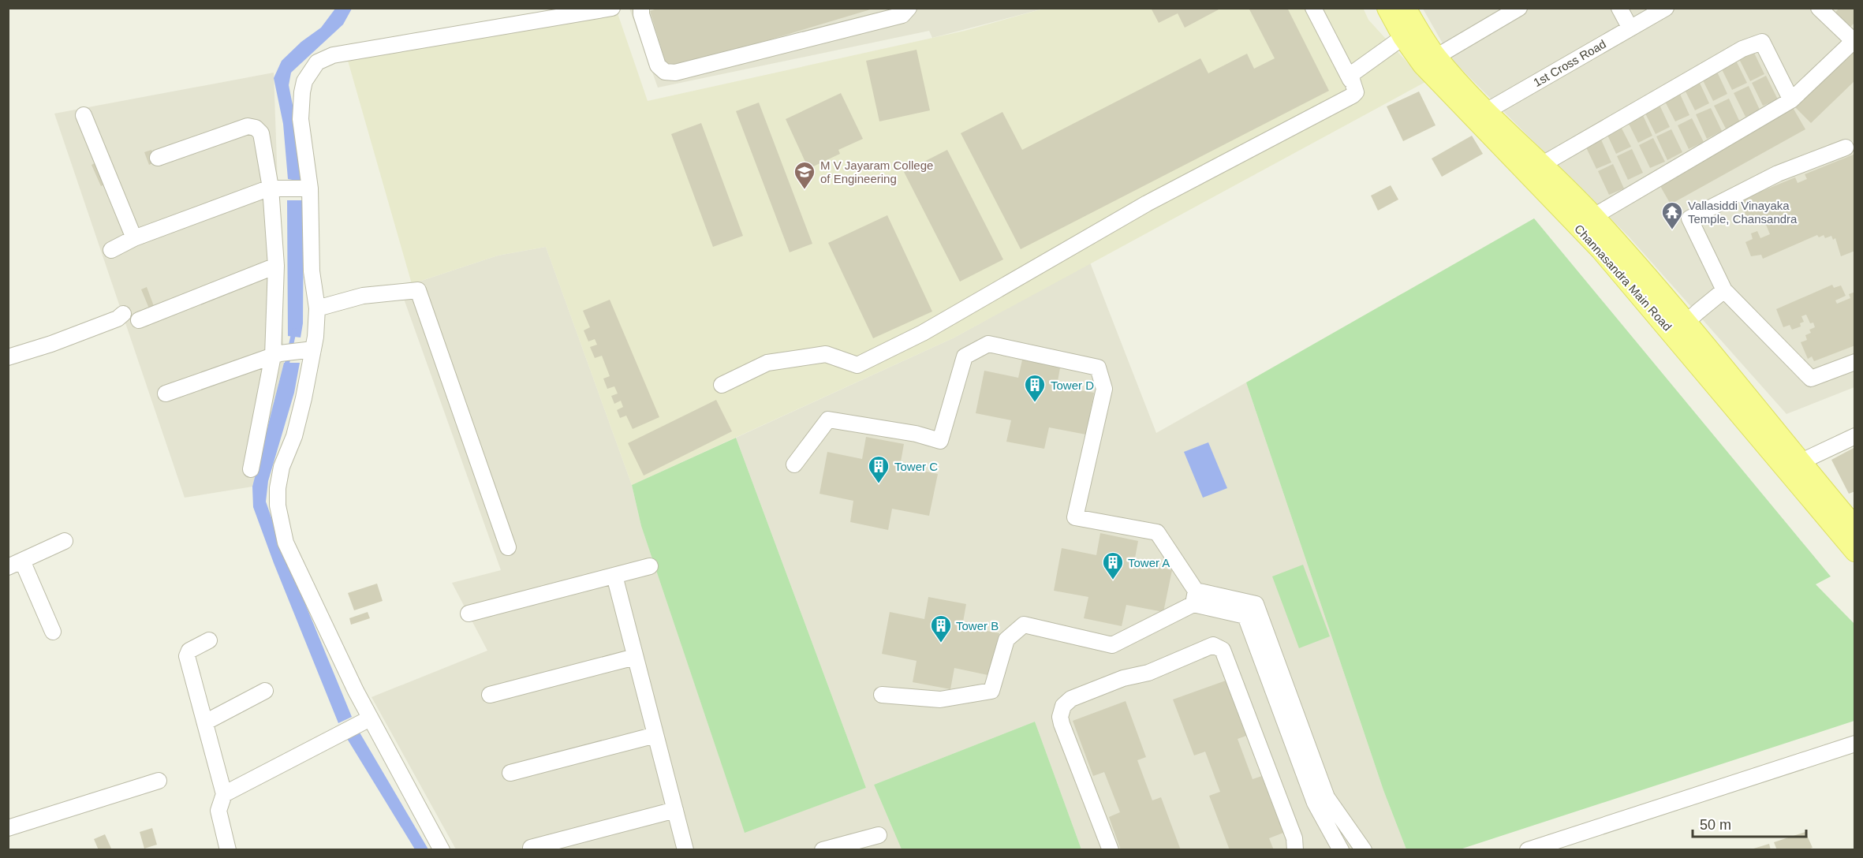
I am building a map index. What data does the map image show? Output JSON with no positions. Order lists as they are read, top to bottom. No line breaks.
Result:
{"streets":{"main road":["Channasandra Main Road"],"street":["1st Cross Road"]},"crossings":[["1st Cross Road","Channasandra Main Road"]],"places":{"school or university":["M V Jayaram College of Engineering"],"temple":["Vallasiddi Vinayaka Temple, Chansandra"],"building":["Tower D","Tower C","Tower A","Tower B"]},"scale_bar":"50 m"}
